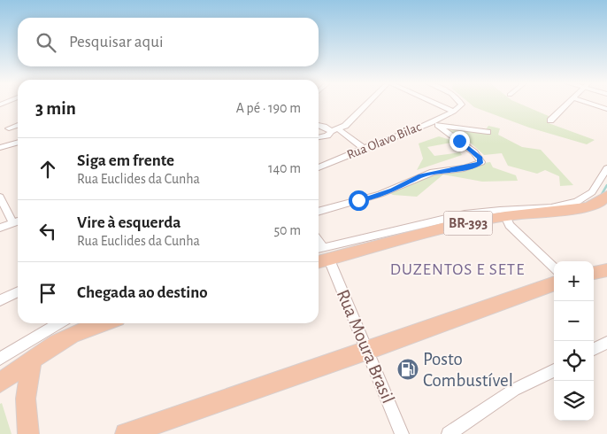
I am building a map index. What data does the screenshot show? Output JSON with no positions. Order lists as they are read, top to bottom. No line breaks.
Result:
{"streets":{"main road":["BR-393"],"street":["Rua Olavo Bilac","Rua Moura Brasil"]},"crossings":[["BR-393","Rua Moura Brasil"]],"districts":["DUZENTOS E SETE"],"places":{"fuel station":["Posto Combustível"]},"page":{"search":"Pesquisar aqui","heading":["3 min","A pé · 190 m"],"list":[["Siga em frente","Rua Euclides da Cunha","140 m"],["Vire à esquerda","Rua Euclides da Cunha","50 m"],"Chegada ao destino"],"map_buttons":["+","−"]}}
